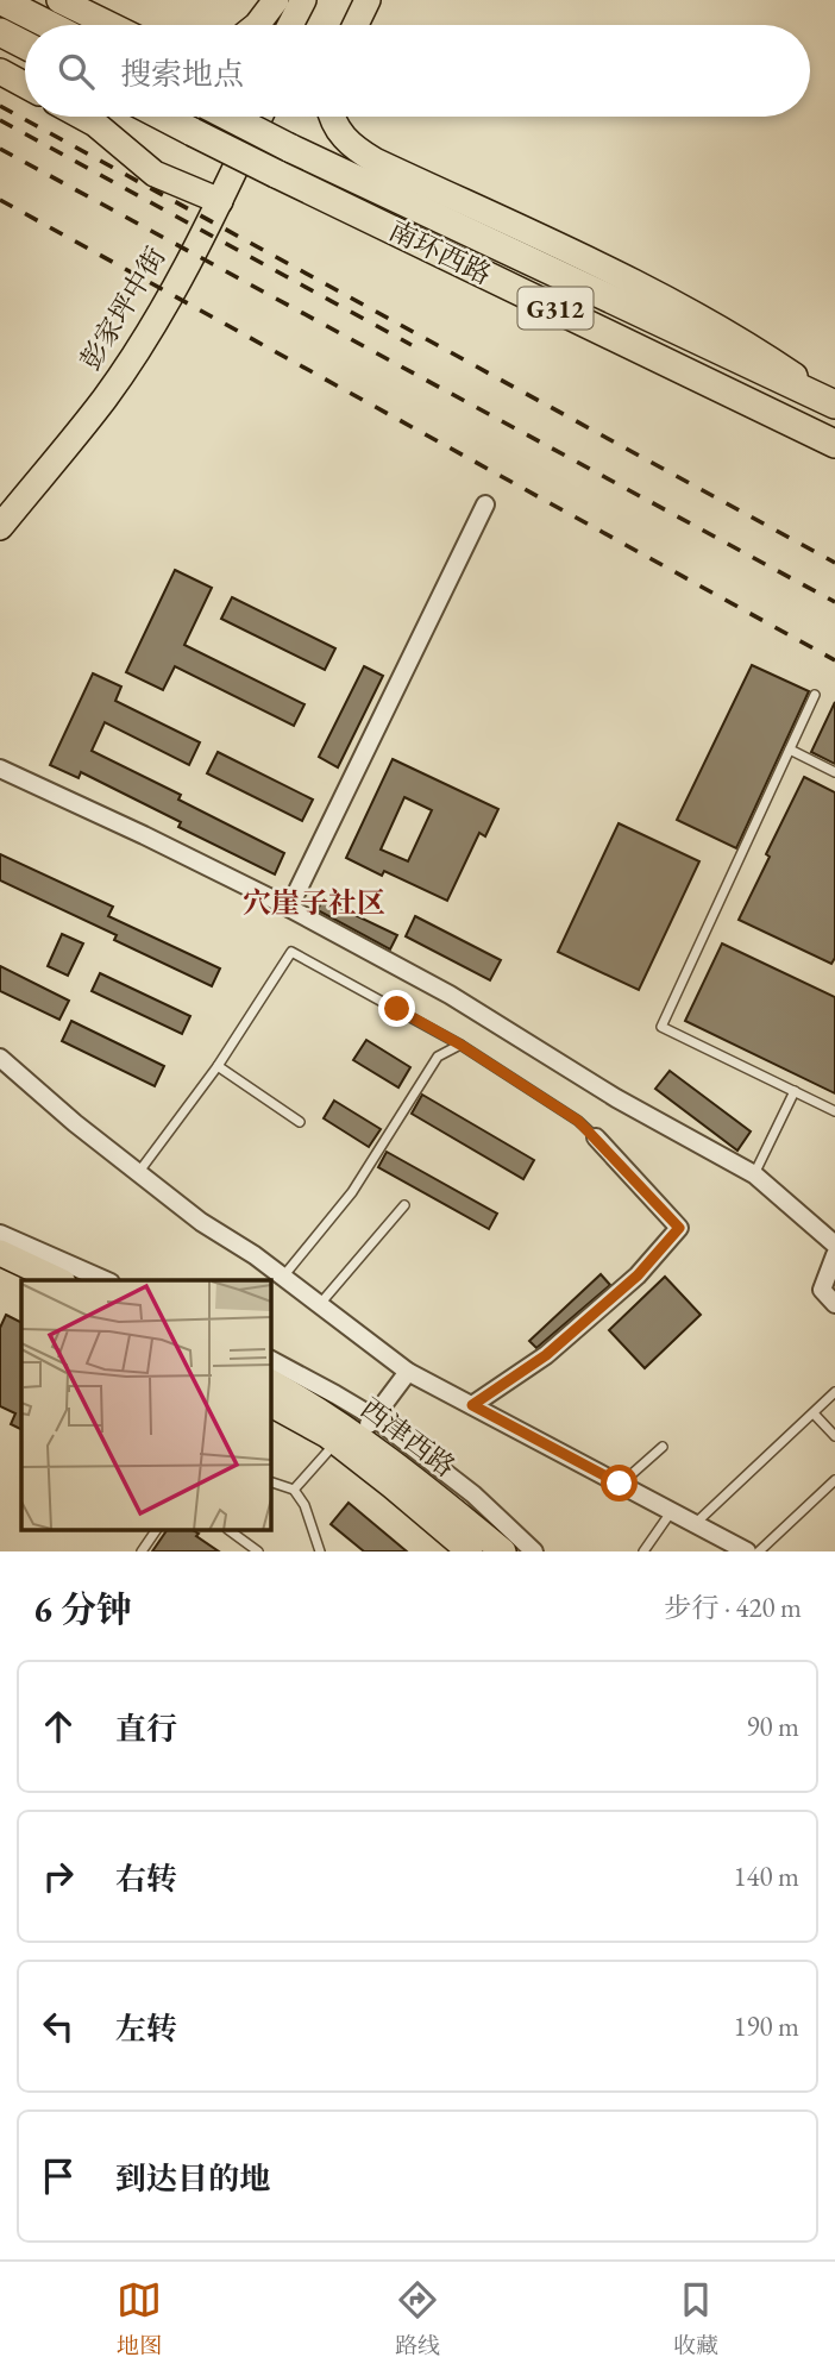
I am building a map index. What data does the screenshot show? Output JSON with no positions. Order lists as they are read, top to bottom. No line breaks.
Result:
{"streets":{"highway":["南环西路","G312"],"main road":["彭家坪中街","西津西路"]},"districts":["穴崖子社区"],"page":{"search":"搜索地点","heading":["6 分钟","步行 · 420 m"],"list":[["直行","90 m"],["右转","140 m"],["左转","190 m"],"到达目的地"],"nav":["地图","路线","收藏"]}}
